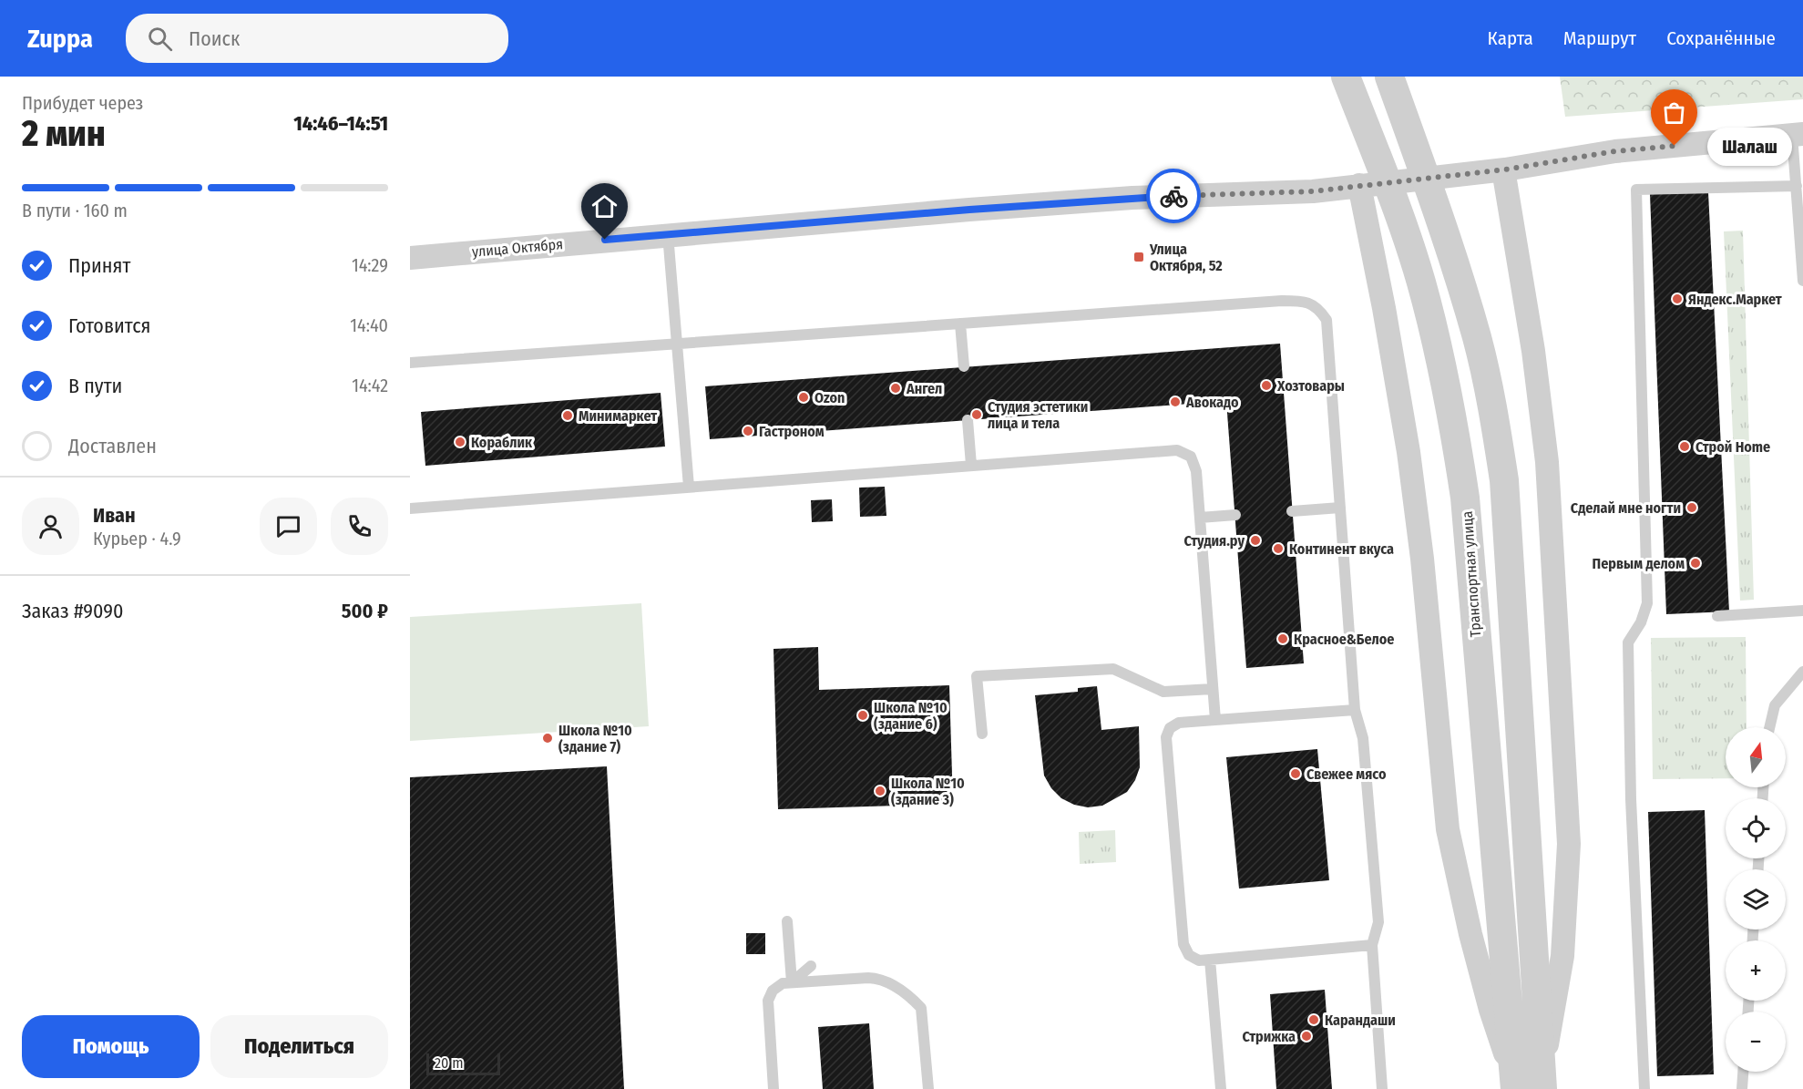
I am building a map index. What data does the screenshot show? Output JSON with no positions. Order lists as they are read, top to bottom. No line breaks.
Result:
{"streets":{"street":["улица Октября","Транспортная улица"]},"places":{"other":["Шалаш","Яндекс.Маркет","Хозтовары","Ангел","Ozon","Авокадо","Студия эстетики лица и тела","Минимаркет","Гастроном","Кораблик","Строй Home","Сделай мне ногти","Студия.ру","Континент вкуса","Первым делом","Красное&Белое","Школа №10 (здание 6)","Школа №10 (здание 7)","Свежее мясо","Школа №10 (здание 3)","Карандаши","Стрижка"],"transit":["Улица Октября, 52"]},"scale_bar":"20 m","north":"top","page":{"header":"Zuppa","search":"Поиск","nav":["Карта","Маршрут","Сохранённые"],"heading":["2 мин","Прибудет через","14:46–14:51"],"panel":["Иван","Курьер · 4.9","Заказ #9090","500 ₽"],"bubble":"Шалаш","bar":"В пути · 160 m","list":[["Принят","14:29"],["Готовится","14:40"],["В пути","14:42"],"Доставлен"],"map_buttons":["+","−"],"buttons":["Помощь","Поделиться"],"scale":"20 m"}}
